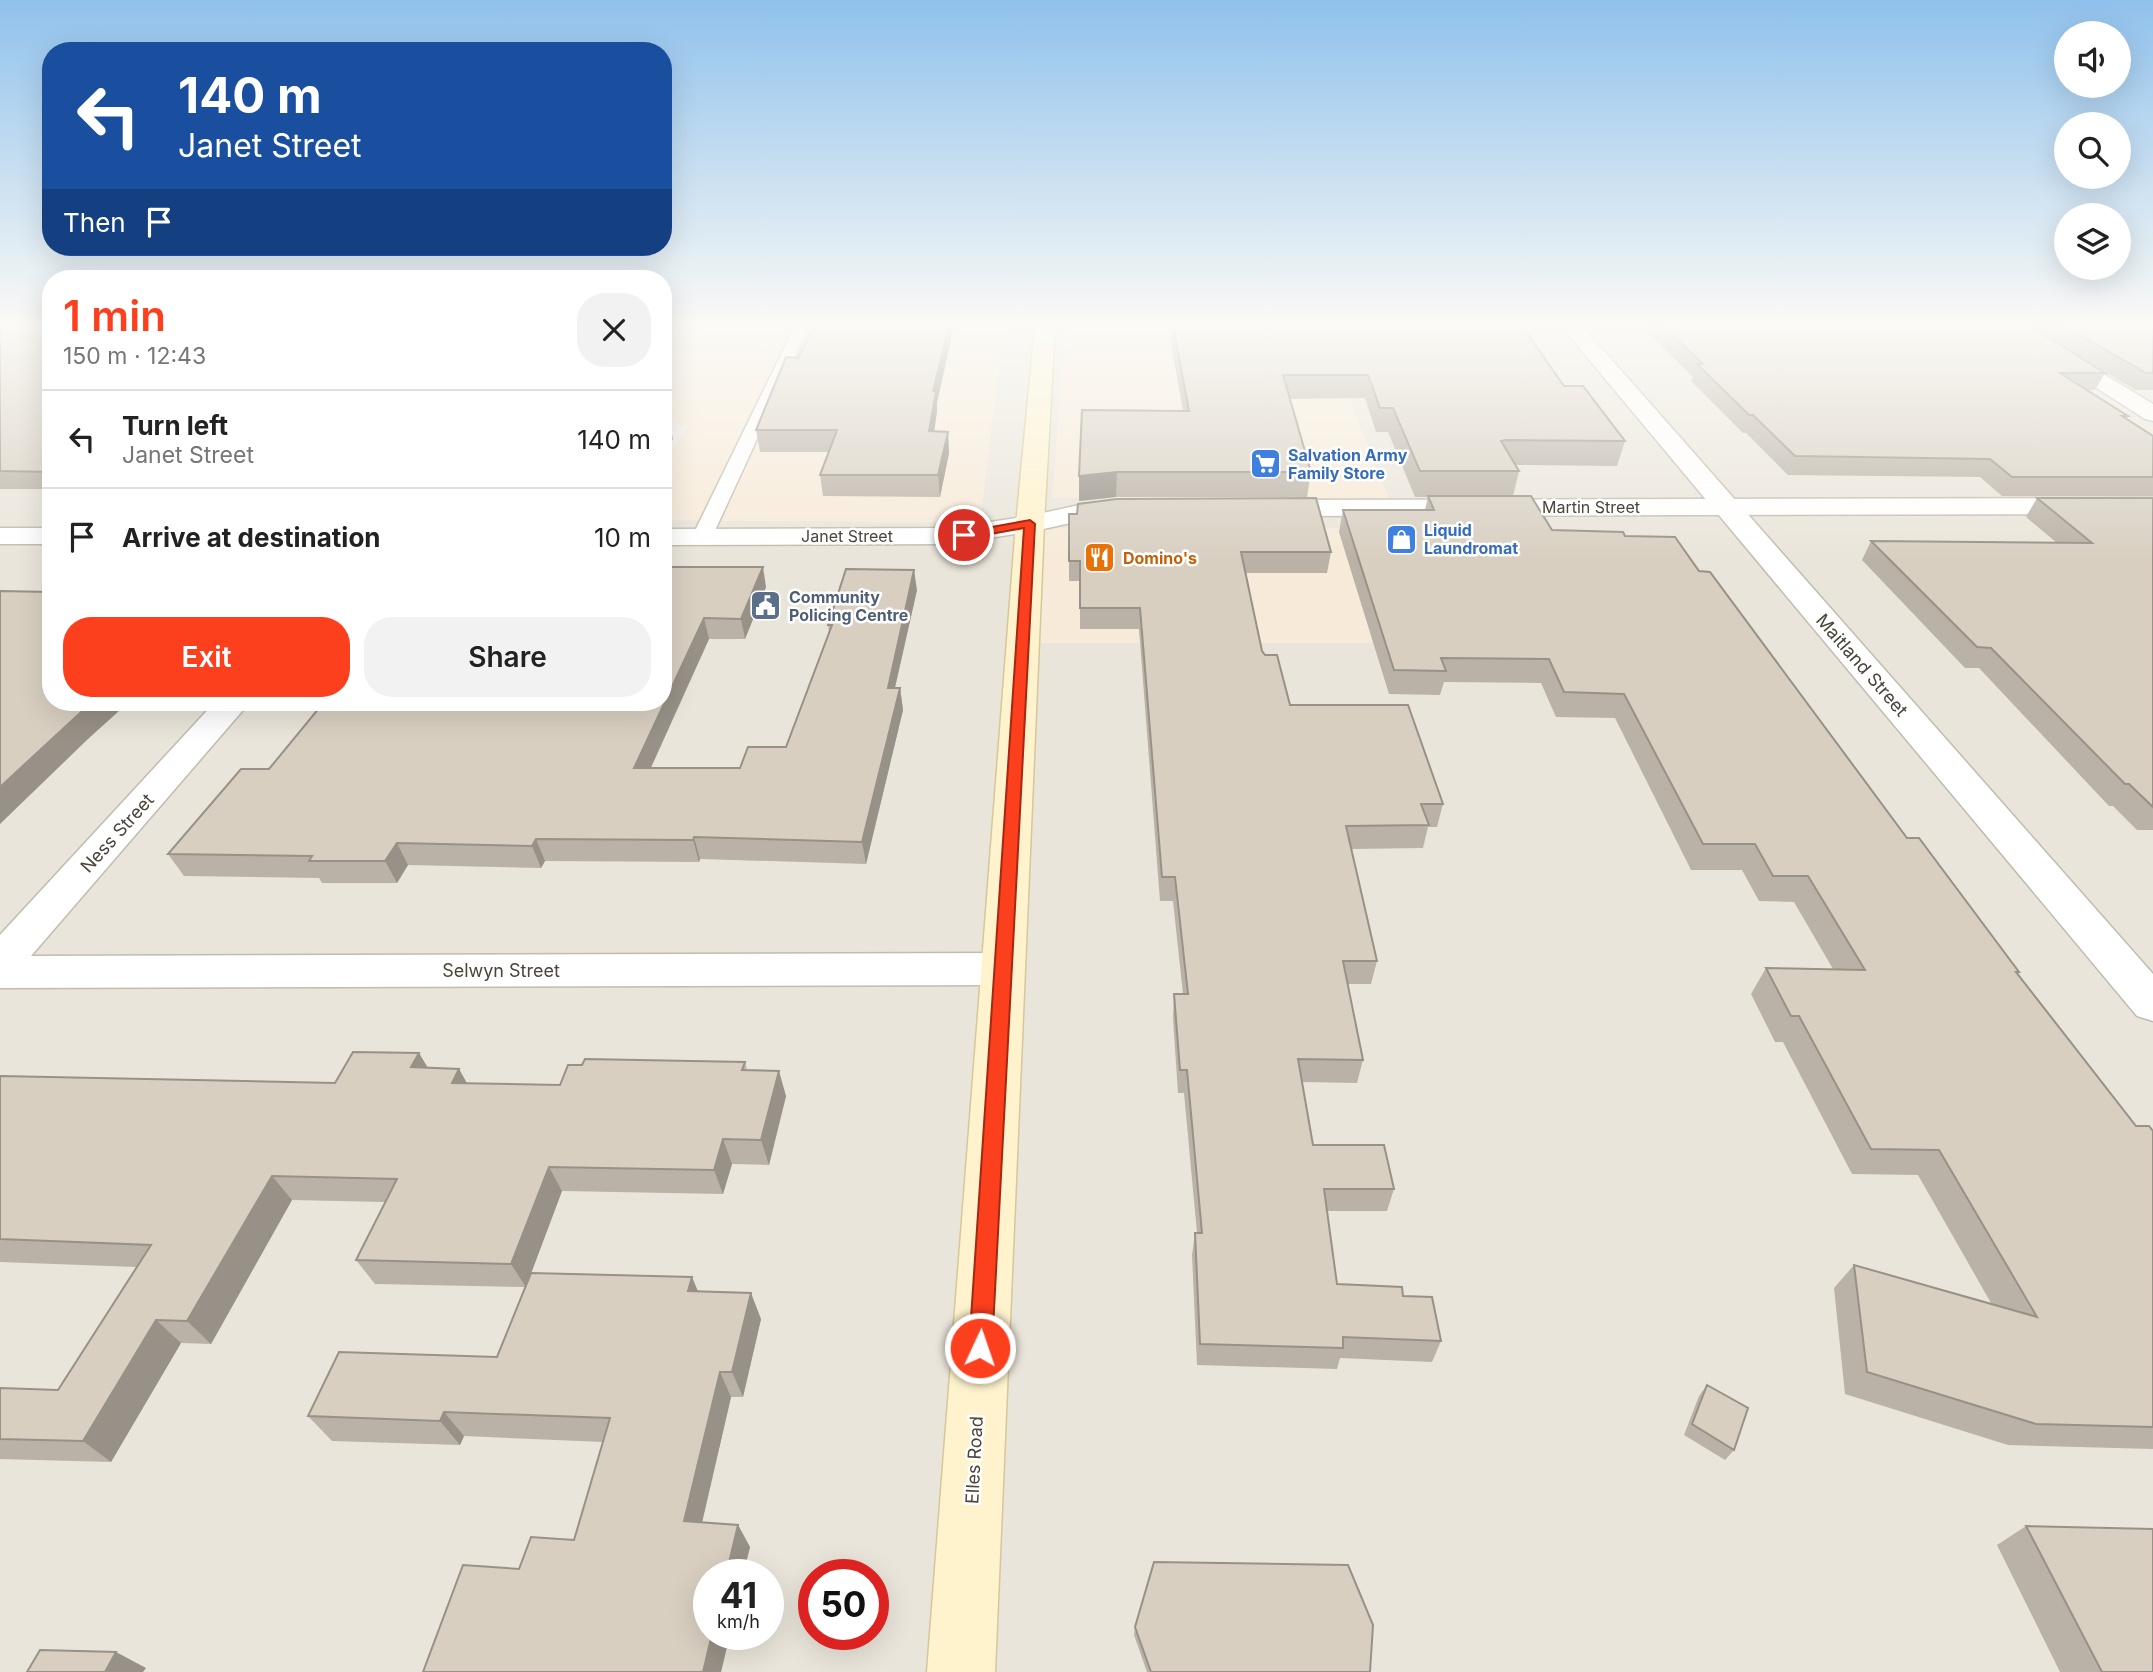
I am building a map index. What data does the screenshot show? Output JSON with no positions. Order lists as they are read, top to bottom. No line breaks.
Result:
{"streets":{"main road":["Elles Road"],"street":["Martin Street","Janet Street","Maitland Street","Ness Street","Selwyn Street"]},"crossings":[["Martin Street","Maitland Street"],["Janet Street","Elles Road"],["Selwyn Street","Elles Road"]],"places":{"supermarket":["Salvation Army Family Store"],"shop":["Liquid Laundromat"],"restaurant":["Domino's"],"public building":["Community Policing Centre"]},"page":{"turn":["140 m","Janet Street"],"then":"Then","heading":["1 min","150 m · 12:43"],"list":[{"name":"Turn left","note":"Janet Street","value":"140 m"},{"name":"Arrive at destination","value":"10 m"}],"buttons":["Exit","Share"],"speed":"41 km/h","limit":"50"}}
